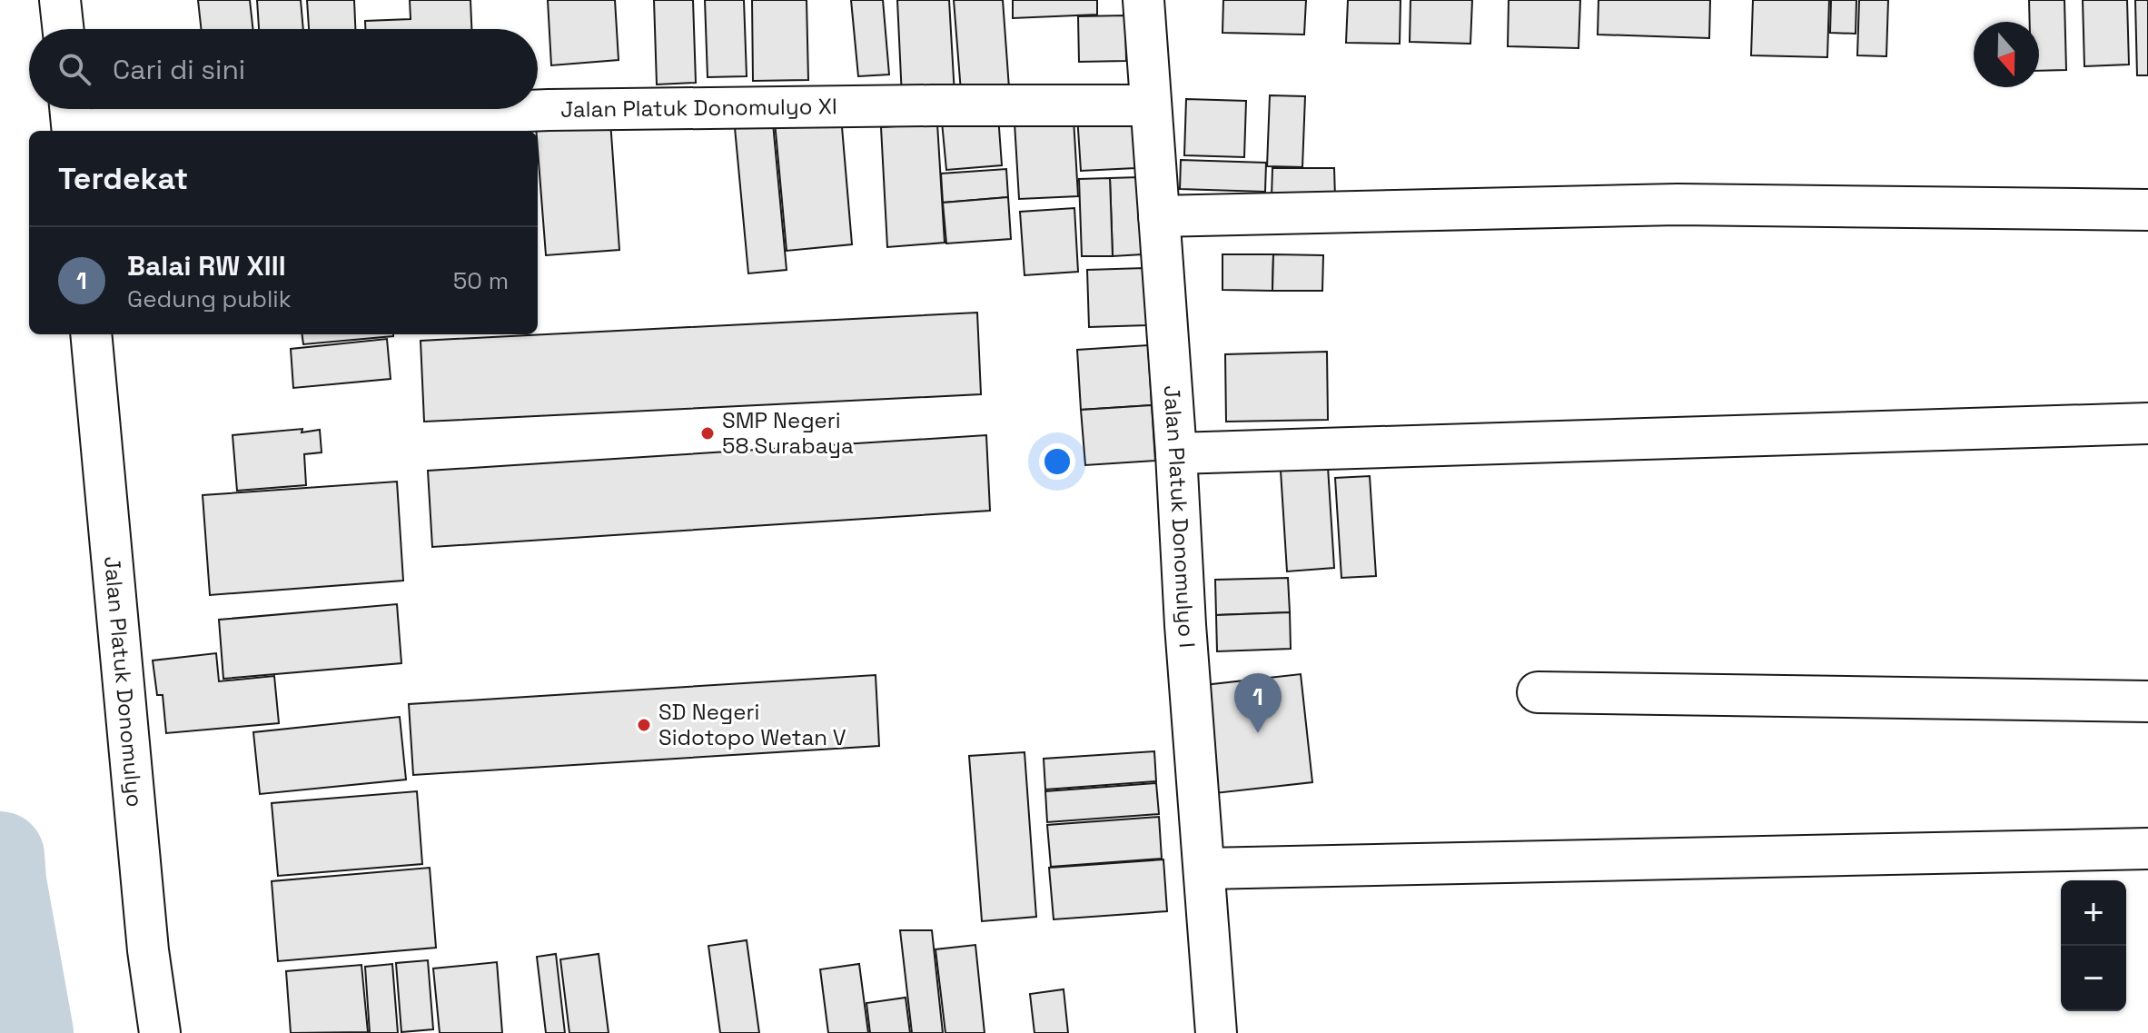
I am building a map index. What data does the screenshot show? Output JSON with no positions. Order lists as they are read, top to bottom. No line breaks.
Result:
{"streets":{"street":["Jalan Platuk Donomulyo XI","Jalan Platuk Donomulyo I","Jalan Platuk Donomulyo"]},"crossings":[["Jalan Platuk Donomulyo XI","Jalan Platuk Donomulyo I"]],"places":["SMP Negeri 58 Surabaya","SD Negeri Sidotopo Wetan V"],"north":"bottom","page":{"search":"Cari di sini","heading":"Terdekat","list":[{"mark":"1","name":"Balai RW XIII","note":"Gedung publik","value":"50 m"}],"pins":"1","map_buttons":["+","−"]}}
